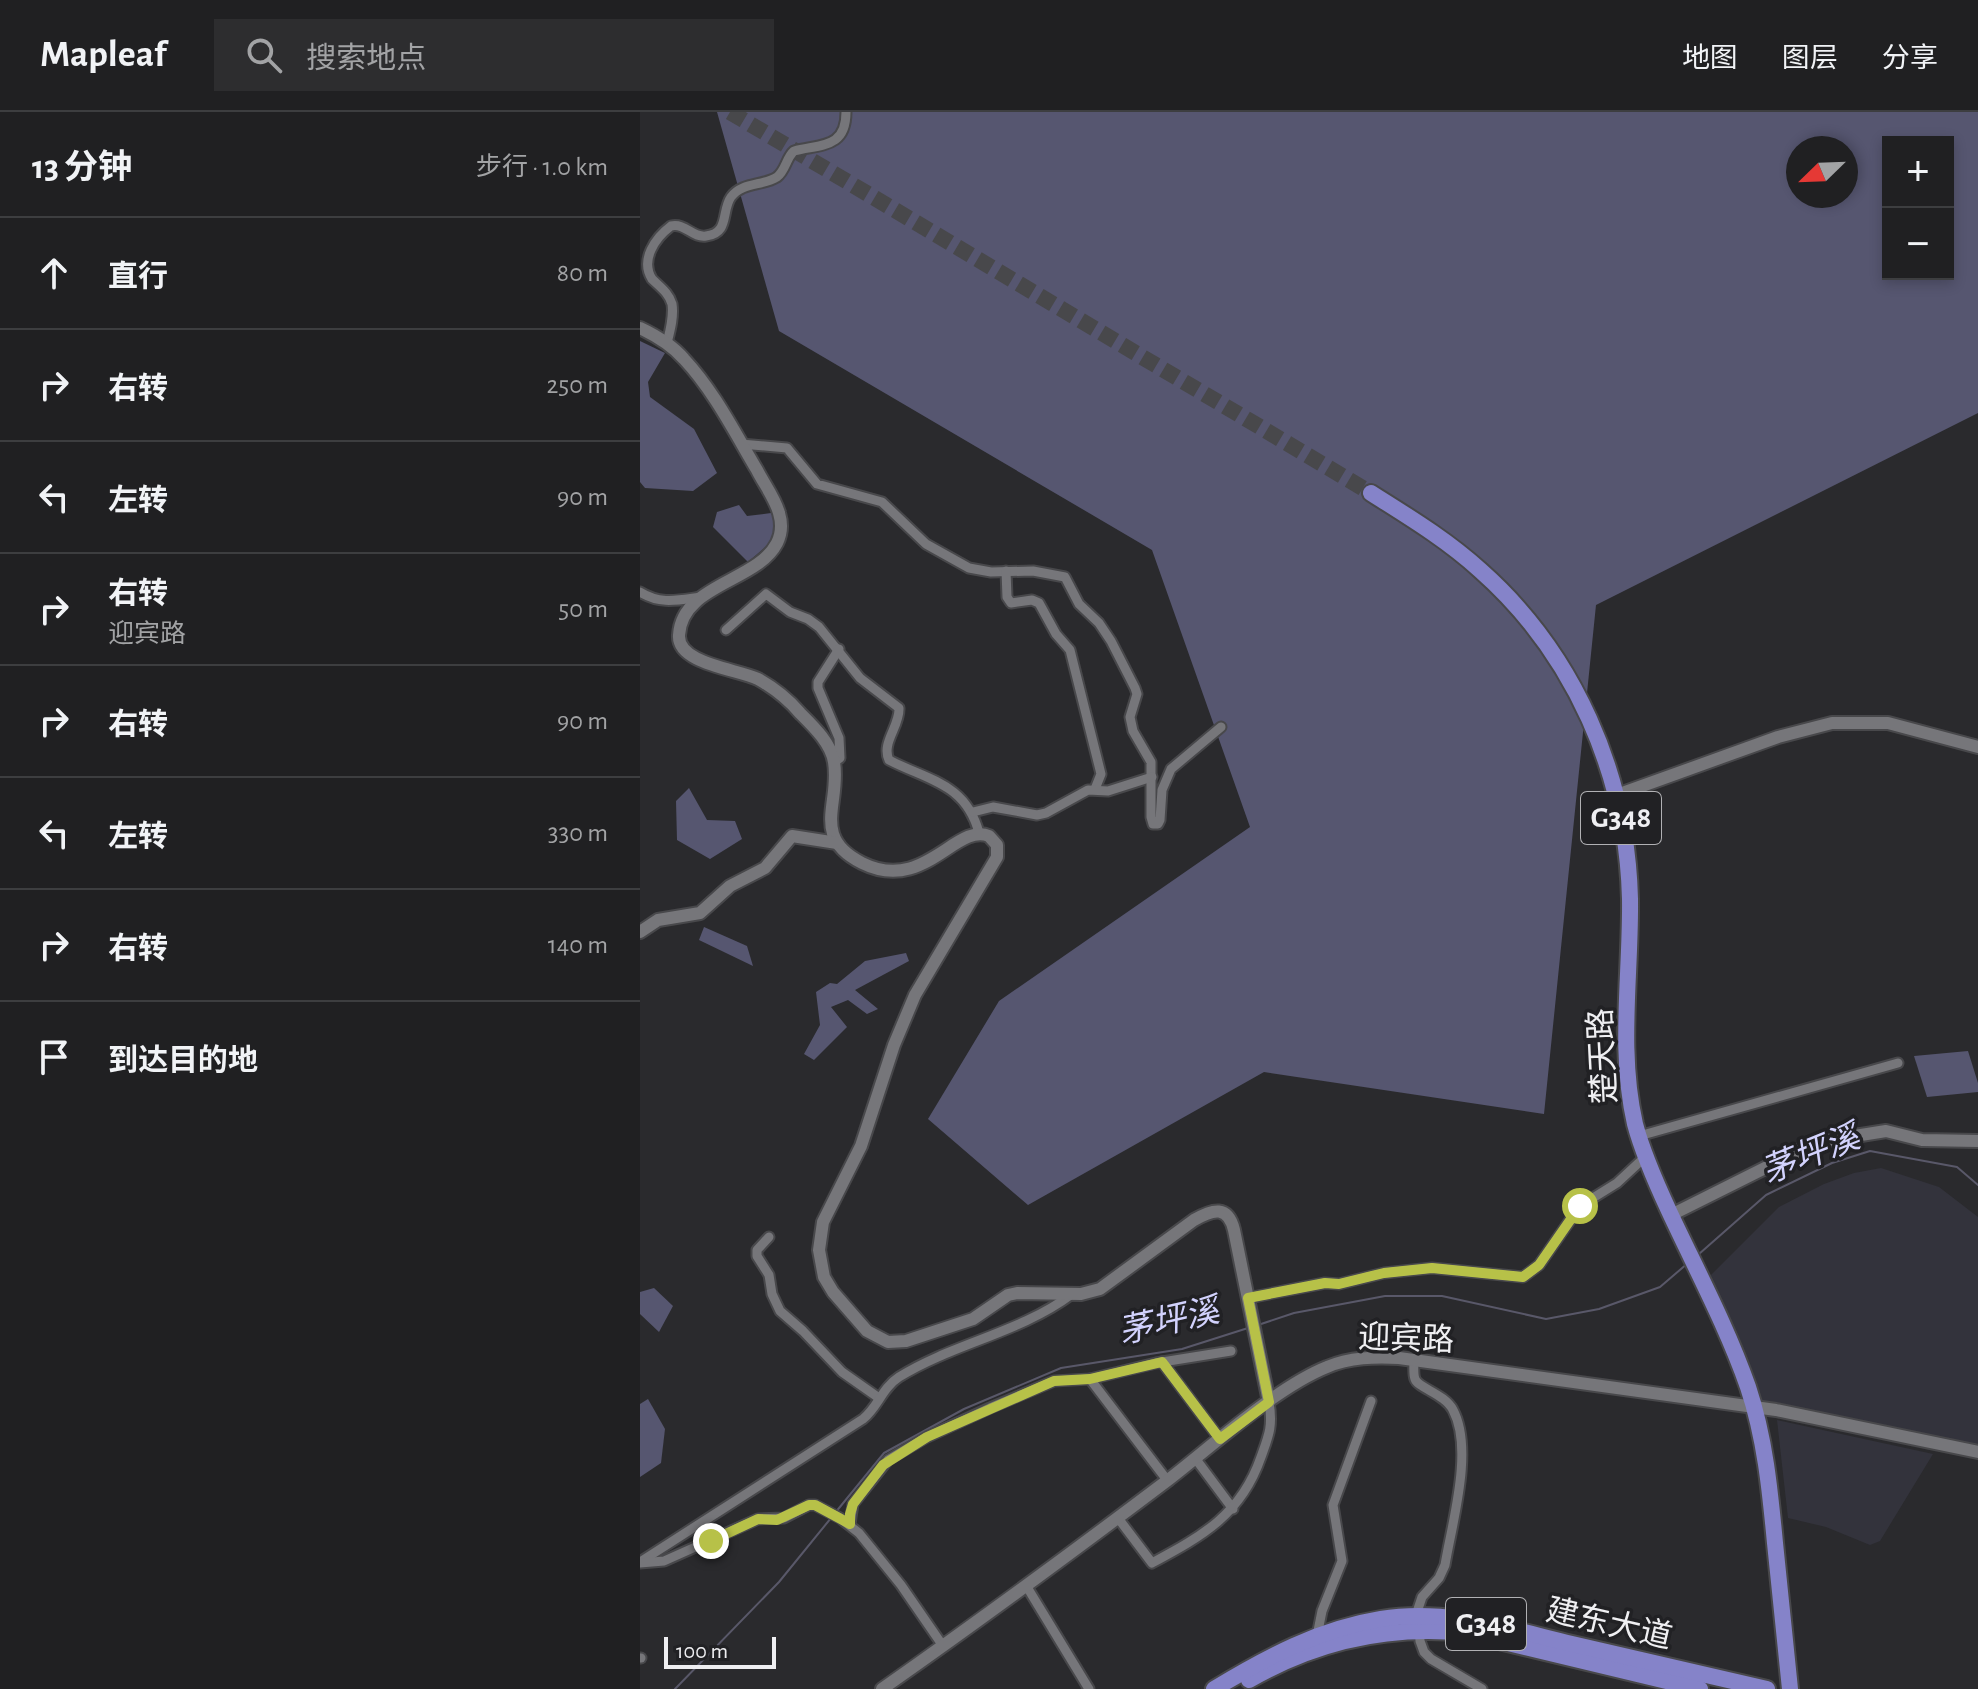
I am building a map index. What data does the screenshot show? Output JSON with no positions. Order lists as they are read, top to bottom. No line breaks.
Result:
{"streets":{"highway":["G348","楚天路","建东大道"],"street":["迎宾路"]},"crossings":[["楚天路","迎宾路"]],"water":["茅坪溪"],"scale_bar":"100 m","north":"bottom left","page":{"header":"Mapleaf","search":"搜索地点","nav":["地图","图层","分享"],"heading":["13 分钟","步行 · 1.0 km"],"map_buttons":["+","−"],"list":[["直行","80 m"],["右转","250 m"],["左转","90 m"],["右转","迎宾路","50 m"],["右转","90 m"],["左转","330 m"],["右转","140 m"],"到达目的地"],"scale":"100 m"}}
